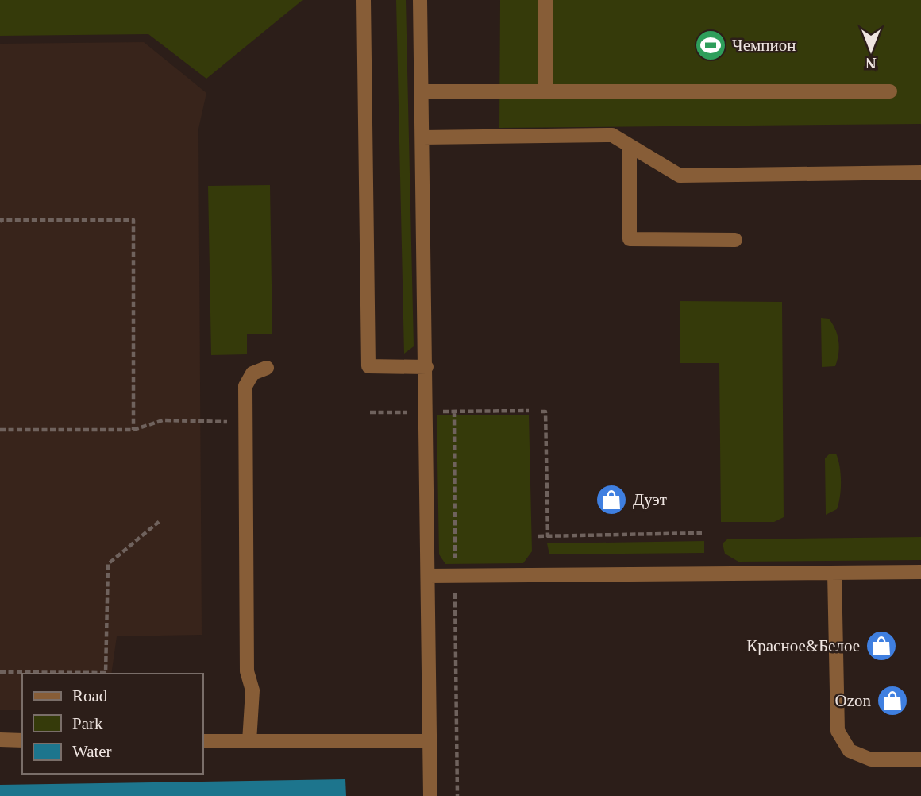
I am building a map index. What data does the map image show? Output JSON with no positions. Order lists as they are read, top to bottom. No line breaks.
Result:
{"places":{"sports":["Чемпион"],"shop":["Дуэт","Красное&Белое","Ozon"]},"legend":["Road","Park","Water"],"north":"bottom"}
